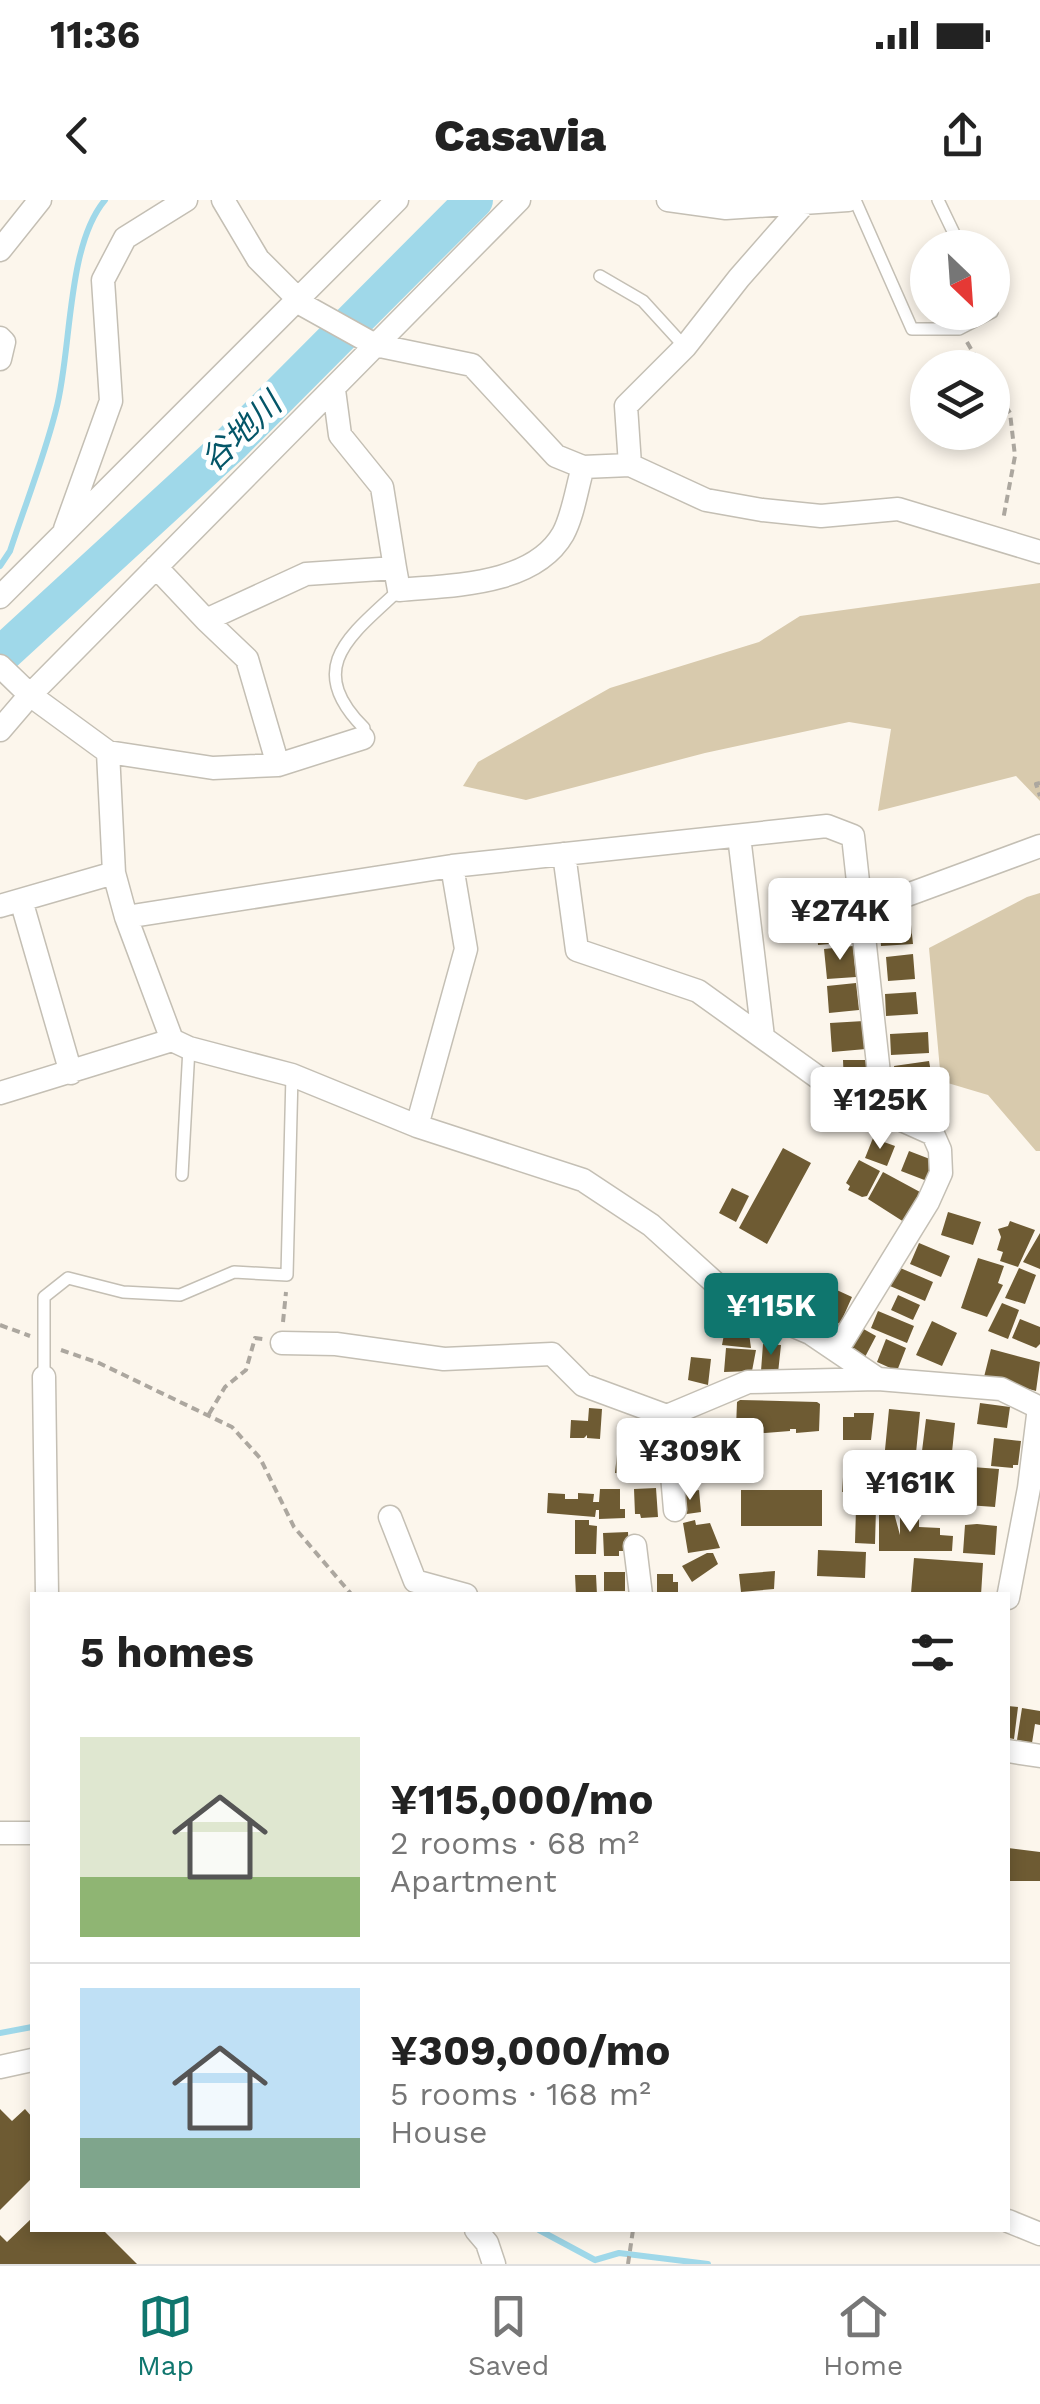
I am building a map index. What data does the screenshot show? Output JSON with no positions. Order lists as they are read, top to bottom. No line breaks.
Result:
{"water":["谷地川"],"north":"bottom right","page":{"status":"11:36","header":"Casavia","price":["¥274K","¥125K","¥115K","¥309K","¥161K"],"heading":"5 homes","list":[{"name":"¥115,000/mo","note":"2 rooms · 68 m² · Apartment"},{"name":"¥309,000/mo","note":"5 rooms · 168 m² · House"}],"tabs":["Map","Saved","Home"]}}
